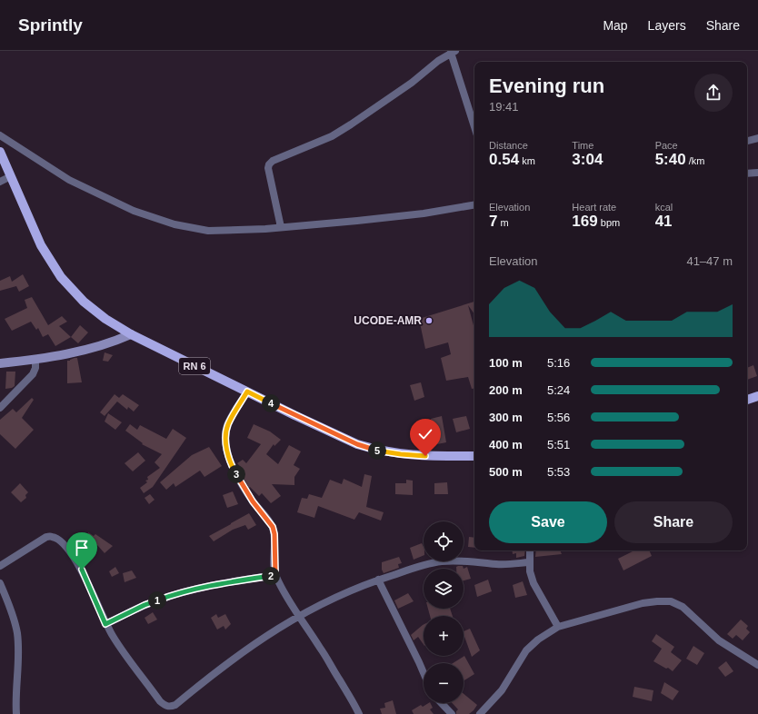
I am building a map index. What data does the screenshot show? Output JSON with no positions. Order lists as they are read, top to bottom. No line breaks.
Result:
{"streets":{"main road":["RN 6"]},"places":["UCODE-AMR"],"page":{"header":"Sprintly","nav":["Map","Layers","Share"],"heading":["Evening run","19:41"],"stats":[["Distance","0.54 km"],["Time","3:04"],["Pace","5:40 /km"],["Elevation","7 m"],["Heart rate","169 bpm"],["kcal","41"]],"chart":["Elevation","41–47 m"],"list":[{"name":"100 m","note":"5:16"},{"name":"200 m","note":"5:24"},{"name":"300 m","note":"5:56"},{"name":"400 m","note":"5:51"},{"name":"500 m","note":"5:53"}],"pins":["4","5","3","2","1"],"buttons":["Save","Share"],"map_buttons":["+","−"]}}
